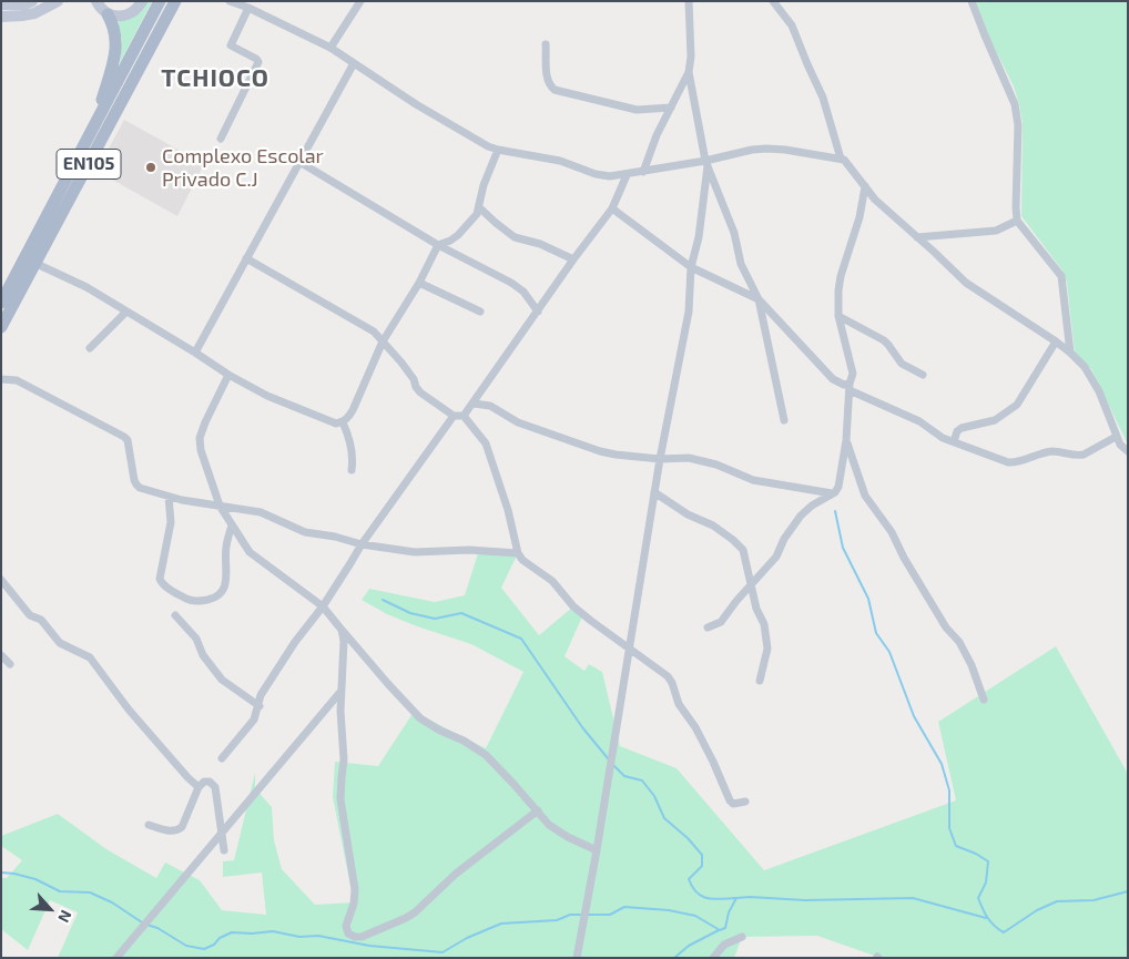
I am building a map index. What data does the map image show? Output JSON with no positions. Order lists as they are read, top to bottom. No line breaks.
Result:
{"streets":{"main road":["EN105"]},"districts":["TCHIOCO"],"places":["Complexo Escolar Privado C.J"],"north":"bottom right"}
